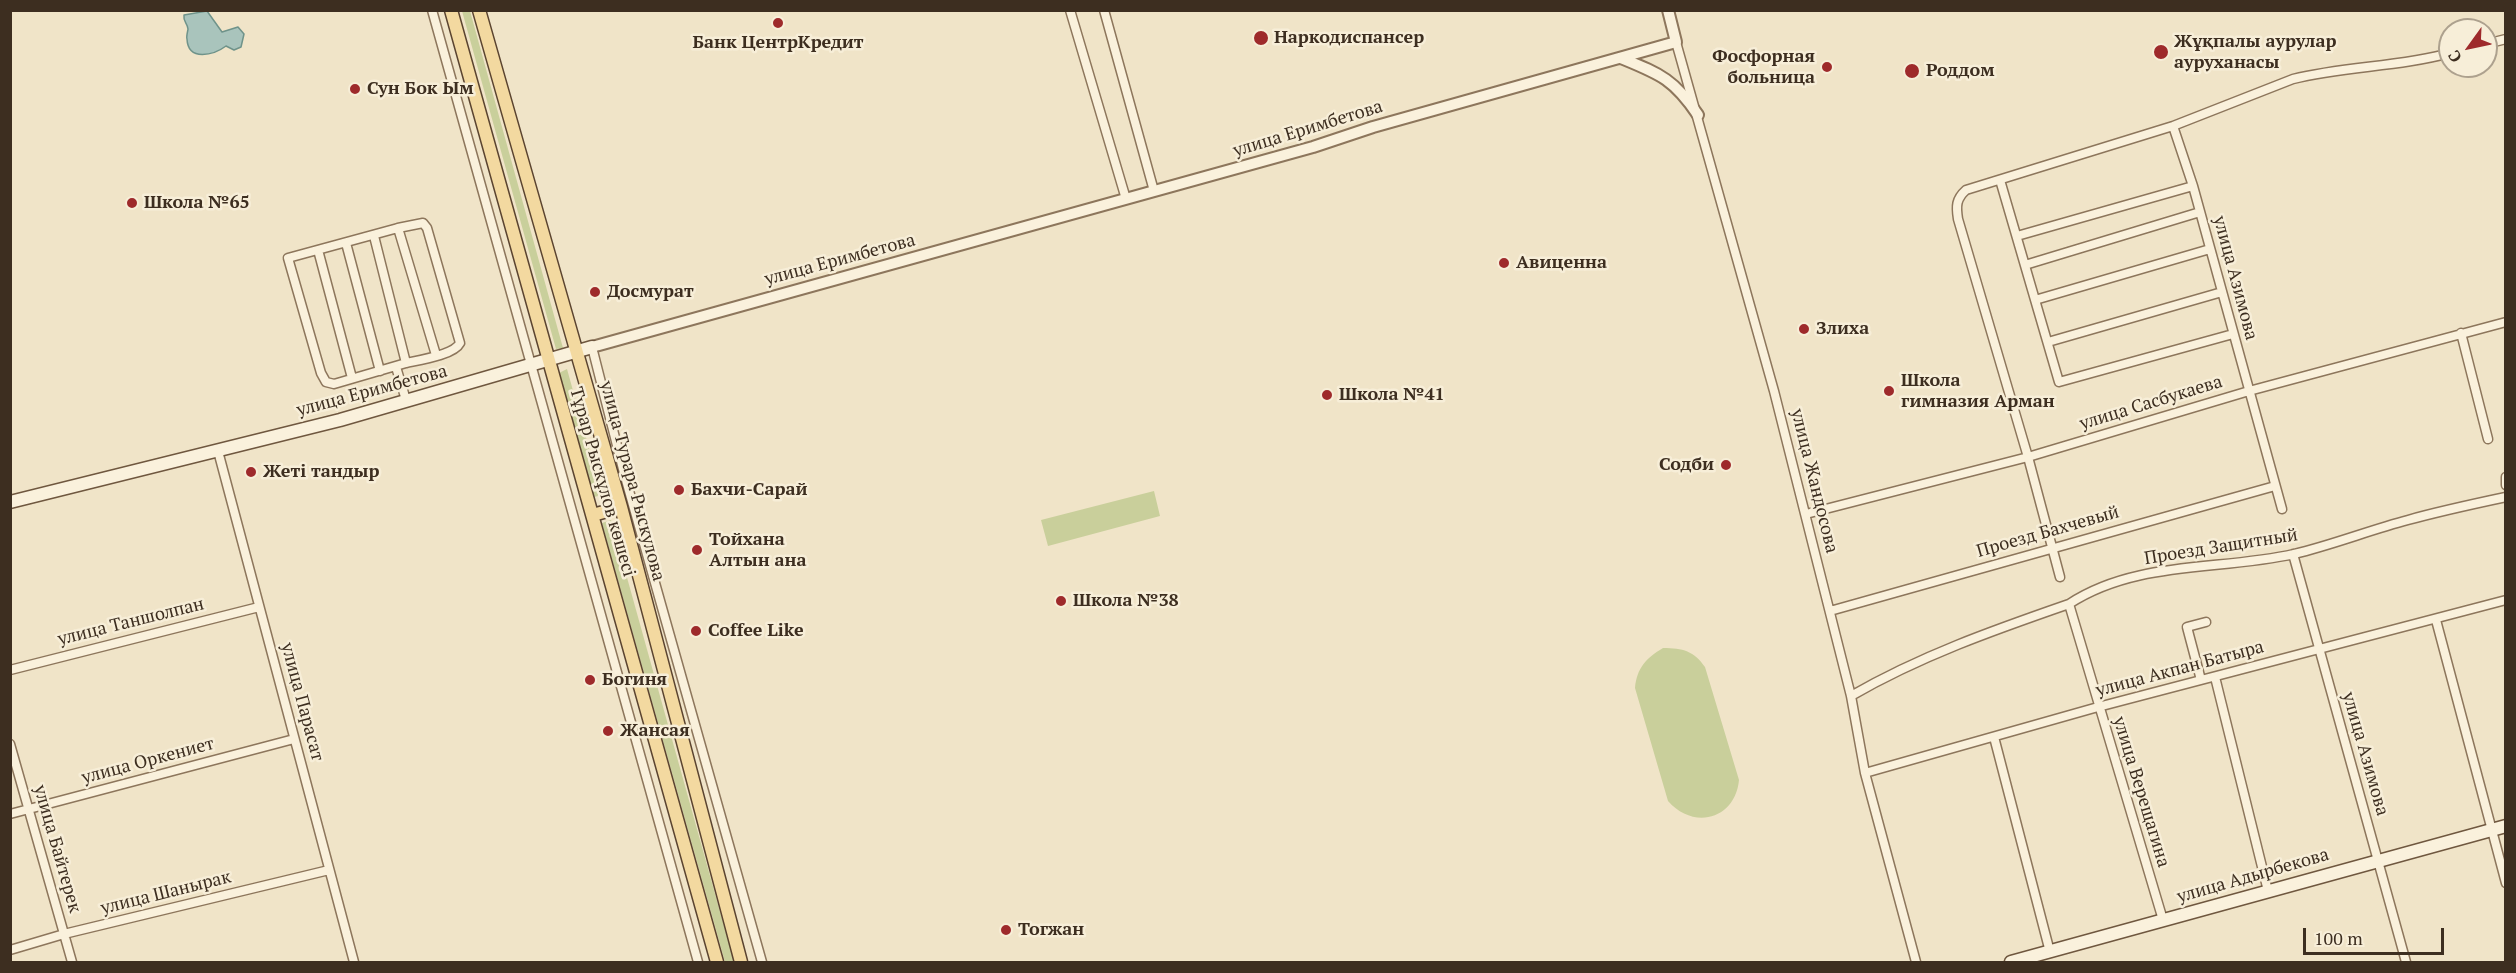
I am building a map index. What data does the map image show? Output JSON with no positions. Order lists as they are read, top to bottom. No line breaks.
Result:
{"streets":{"main road":["улица Еримбетова","улица Турара Рыскулова","Тұрар Рыскұлов көшесі","улица Адырбекова"],"street":["улица Азимова","улица Сасбукаева","улица Жандосова","Проезд Бахчевый","Проезд Защитный","улица Таншолпан","улица Акпан Батыра","улица Парасат","улица Оркениет","улица Верещагина","улица Байтерек","улица Шанырак"]},"crossings":[["улица Еримбетова","улица Турара Рыскулова"],["улица Еримбетова","улица Жандосова"],["улица Еримбетова","Тұрар Рыскұлов көшесі"],["улица Еримбетова","улица Парасат"],["улица Азимова","улица Сасбукаева"],["улица Азимова","Проезд Бахчевый"],["улица Азимова","Проезд Защитный"],["улица Азимова","улица Акпан Батыра"],["улица Азимова","улица Адырбекова"],["улица Сасбукаева","улица Жандосова"],["улица Жандосова","Проезд Бахчевый"],["улица Жандосова","Проезд Защитный"],["улица Жандосова","улица Акпан Батыра"],["Проезд Защитный","улица Верещагина"],["улица Таншолпан","улица Парасат"],["улица Акпан Батыра","улица Верещагина"],["улица Парасат","улица Оркениет"],["улица Парасат","улица Шанырак"],["улица Оркениет","улица Байтерек"],["улица Верещагина","улица Адырбекова"],["улица Байтерек","улица Шанырак"]],"places":["Банк ЦентрКредит","Наркодиспансер","Жұқпалы аурулар ауруханасы","Фосфорная больница","Роддом","Сун Бок Ым","Школа №65","Авиценна","Досмурат","Злиха","Школа гимназия Арман","Школа №41","Содби","Жеті тандыр","Бахчи-Сарай","Тойхана Алтын ана","Школа №38","Coffee Like","Богиня","Жансая","Тогжан"],"scale_bar":"100 m","north":"bottom left"}
